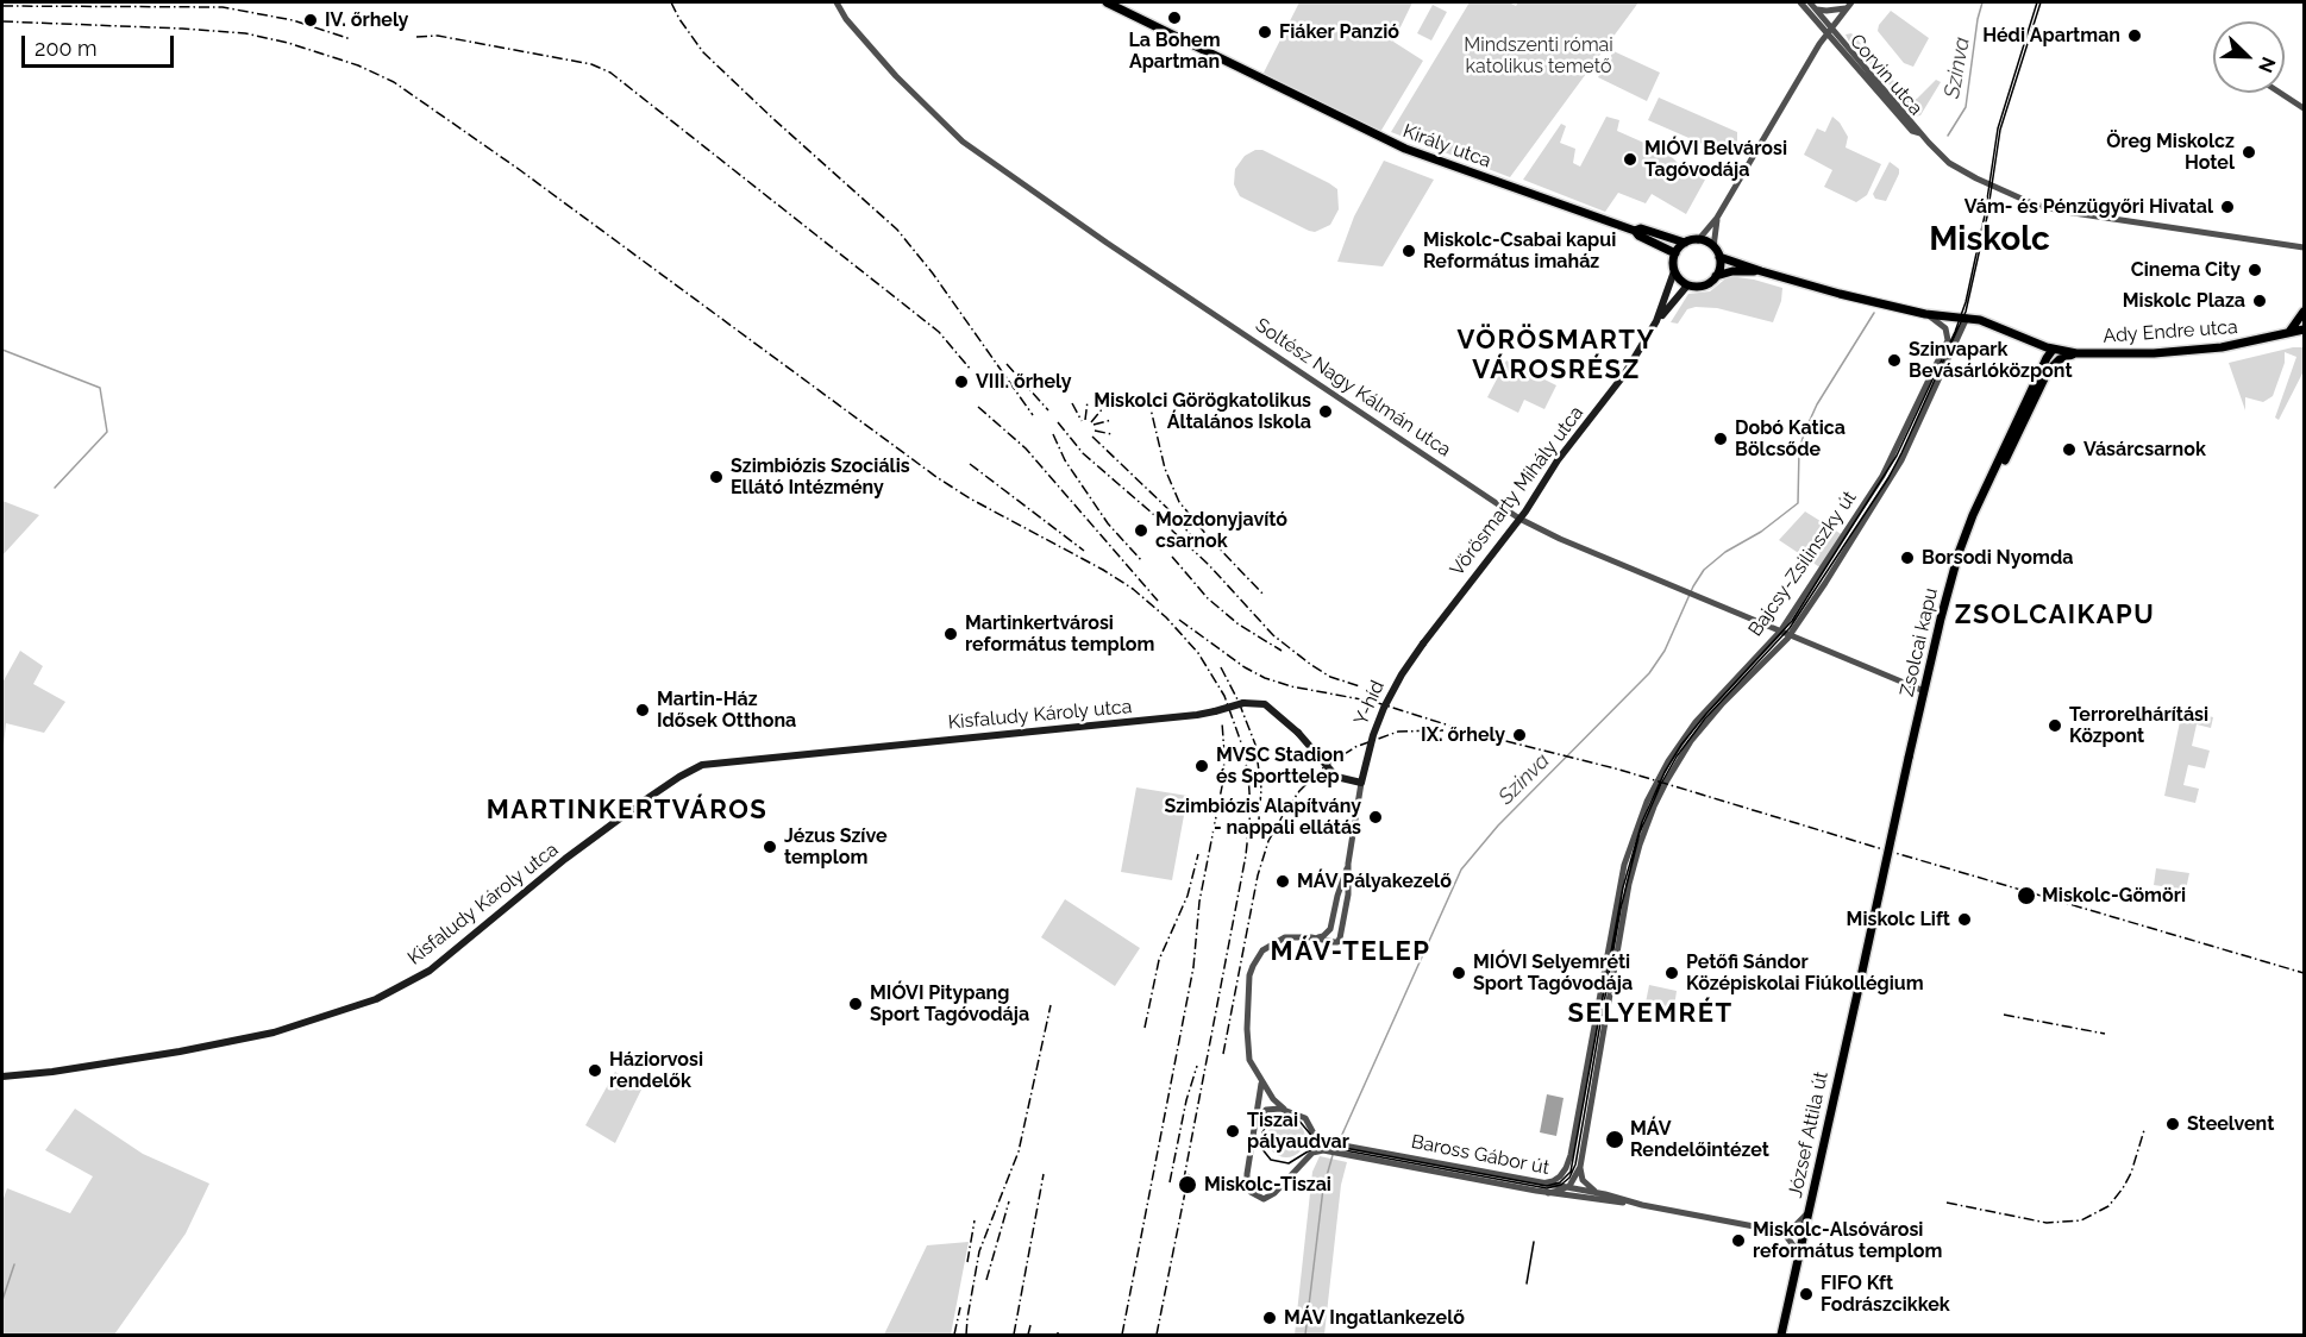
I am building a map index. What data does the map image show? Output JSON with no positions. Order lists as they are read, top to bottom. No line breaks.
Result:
{"streets":{"main road":["Király utca","Ady Endre utca","Vörösmarty Mihály utca","Zsolcai kapu","Y-híd","Kisfaludy Károly utca","József Attila út"],"street":["Corvin utca","Soltész Nagy Kálmán utca","Bajcsy-Zsilinszky út","Baross Gábor út"]},"crossings":[["Király utca","Vörösmarty Mihály utca"],["Ady Endre utca","Bajcsy-Zsilinszky út"],["Ady Endre utca","Zsolcai kapu"],["Soltész Nagy Kálmán utca","Vörösmarty Mihály utca"],["Soltész Nagy Kálmán utca","Bajcsy-Zsilinszky út"],["Soltész Nagy Kálmán utca","Zsolcai kapu"],["Vörösmarty Mihály utca","Y-híd"],["Bajcsy-Zsilinszky út","Baross Gábor út"],["Zsolcai kapu","József Attila út"],["Y-híd","Kisfaludy Károly utca"],["József Attila út","Baross Gábor út"]],"districts":["Miskolc","VÖRÖSMARTY VÁROSRÉSZ","ZSOLCAIKAPU","MARTINKERTVÁROS","MÁV-TELEP","SELYEMRÉT"],"water":["Szinva"],"parks":["Mindszenti római katolikus temető"],"places":["La Bohem Apartman","IV. őrhely","Fiáker Panzió","Hédi Apartman","Öreg Miskolcz Hotel","MIÓVI Belvárosi Tagóvodája","Vám- és Pénzügyőri Hivatal","Miskolc-Csabai kapui Református imaház","Cinema City","Miskolc Plaza","Szinvapark Bevásárlóközpont","VIII. őrhely","Miskolci Görögkatolikus Általános Iskola","Dobó Katica Bölcsőde","Vásárcsarnok","Szimbiózis Szociális Ellátó Intézmény","Mozdonyjavító csarnok","Borsodi Nyomda","Martinkertvárosi református templom","Martin-Ház Idősek Otthona","Terrorelhárítási Központ","IX. őrhely","MVSC Stadion és Sporttelep","Szimbiózis Alapítvány - nappali ellátás","Jézus Szíve templom","MÁV Pályakezelő","Miskolc-Gömöri","Miskolc Lift","MIÓVI Selyemréti Sport Tagóvodája","Petőfi Sándor Középiskolai Fiúkollégium","MIÓVI Pitypang Sport Tagóvodája","Háziorvosi rendelők","Steelvent","Tiszai pályaudvar","MÁV Rendelőintézet","Miskolc-Tiszai","Miskolc-Alsóvárosi református templom","FIFO Kft Fodrászcikkek","MÁV Ingatlankezelő"],"scale_bar":"200 m","north":"bottom right"}
